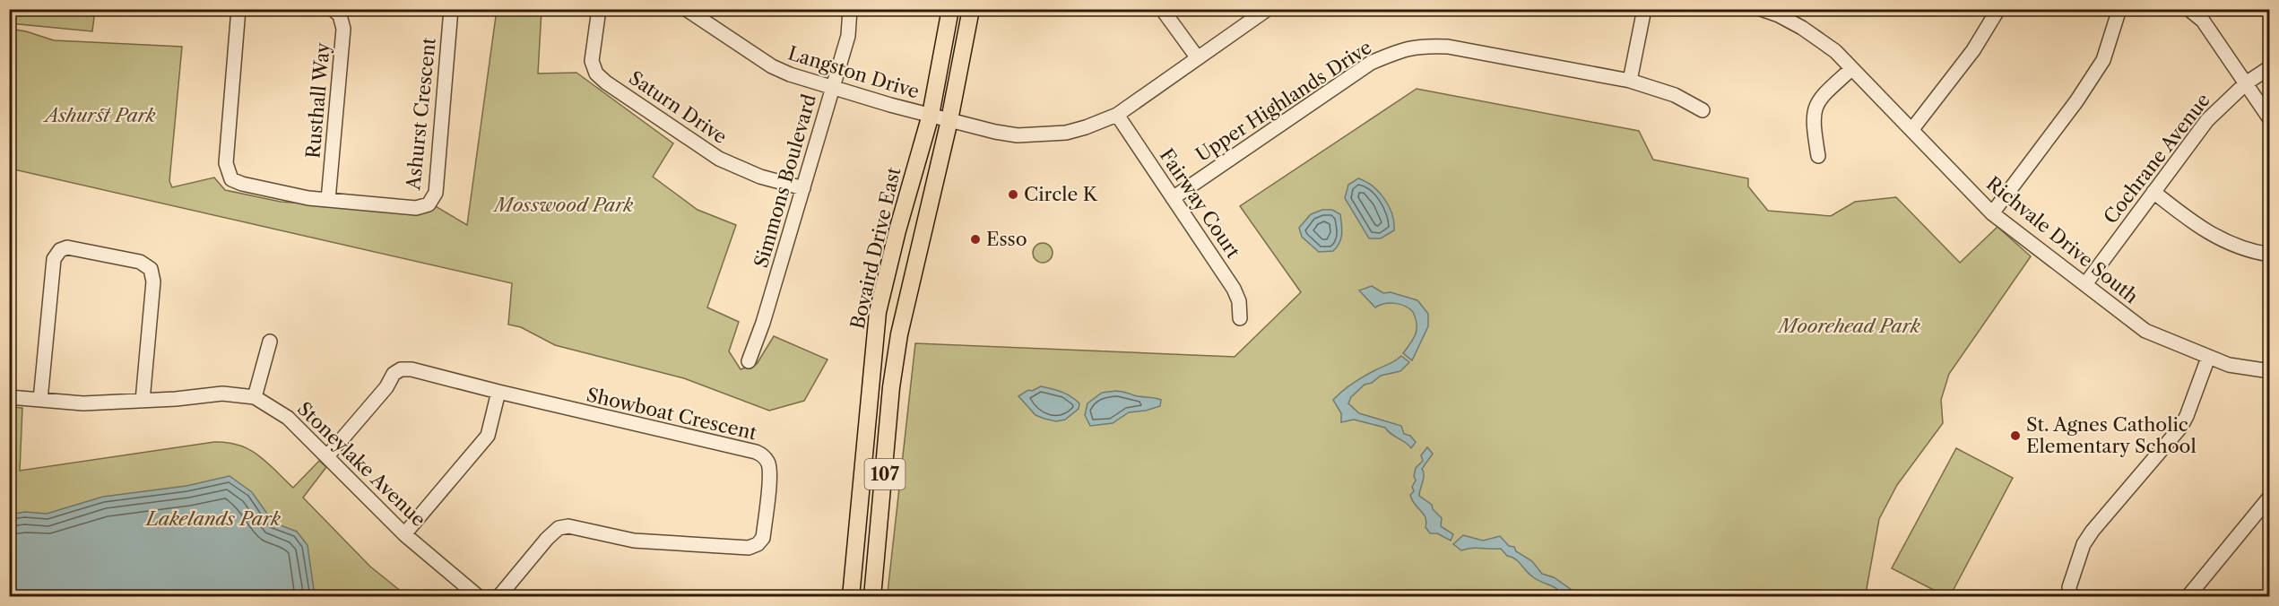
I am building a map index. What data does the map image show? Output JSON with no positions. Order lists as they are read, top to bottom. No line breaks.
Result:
{"streets":{"main road":["Bovaird Drive East","107"],"street":["Langston Drive","Rusthall Way","Upper Highlands Drive","Saturn Drive","Ashurst Crescent","Cochrane Avenue","Simmons Boulevard","Fairway Court","Richvale Drive South","Showboat Crescent","Stoneylake Avenue"]},"crossings":[["Langston Drive","Simmons Boulevard"],["Langston Drive","Bovaird Drive East"],["Langston Drive","107"],["Rusthall Way","Ashurst Crescent"],["Upper Highlands Drive","Fairway Court"],["Saturn Drive","Simmons Boulevard"],["Cochrane Avenue","Richvale Drive South"],["Showboat Crescent","Stoneylake Avenue"]],"parks":["Ashurst Park","Mosswood Park","Moorehead Park","Lakelands Park"],"places":["Circle K","Esso","St. Agnes Catholic Elementary School"]}
